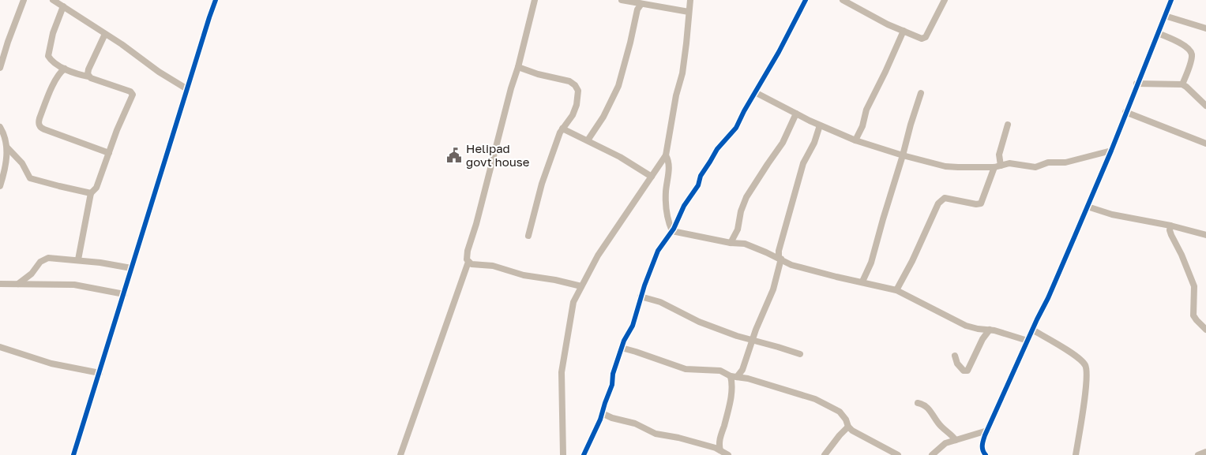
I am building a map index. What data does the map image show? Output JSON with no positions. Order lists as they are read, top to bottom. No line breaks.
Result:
{"places":{"public building":["Helipad govt house"]}}
